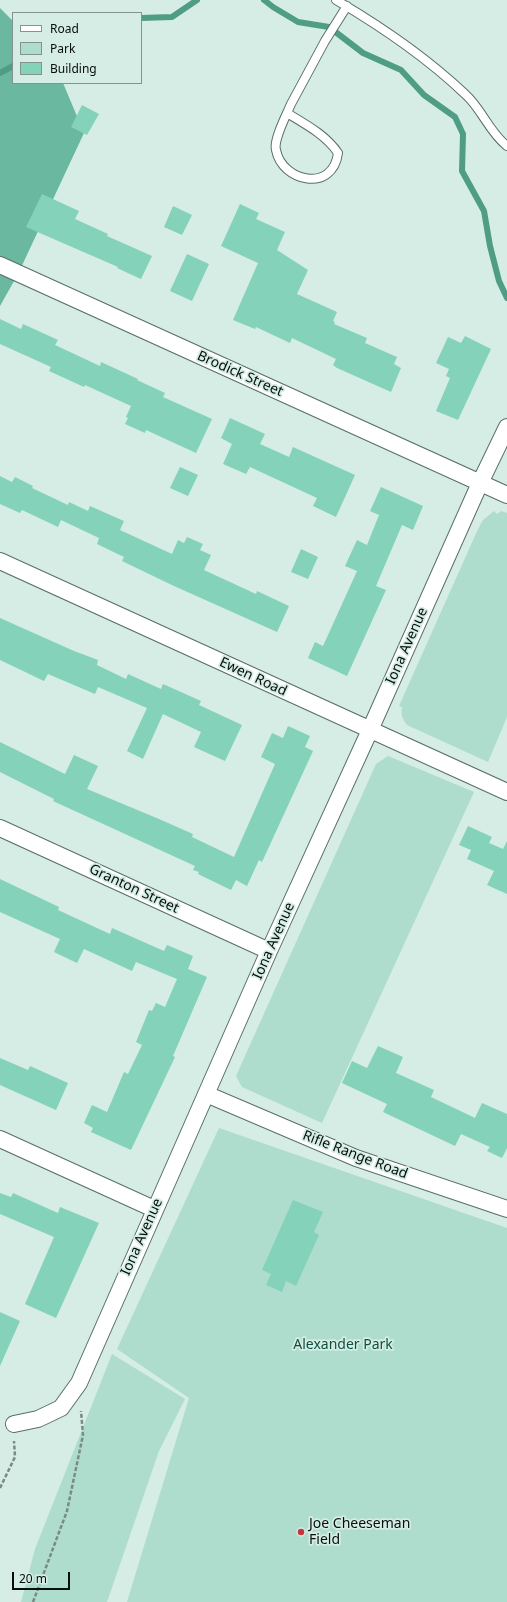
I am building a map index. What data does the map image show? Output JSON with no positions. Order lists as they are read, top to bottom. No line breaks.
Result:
{"streets":{"street":["Brodick Street","Iona Avenue","Ewen Road","Granton Street","Rifle Range Road"]},"crossings":[["Brodick Street","Iona Avenue"],["Iona Avenue","Ewen Road"],["Iona Avenue","Granton Street"],["Iona Avenue","Rifle Range Road"]],"parks":["Alexander Park"],"places":["Joe Cheeseman Field"],"legend":["Road","Park","Building"],"scale_bar":"20 m"}
